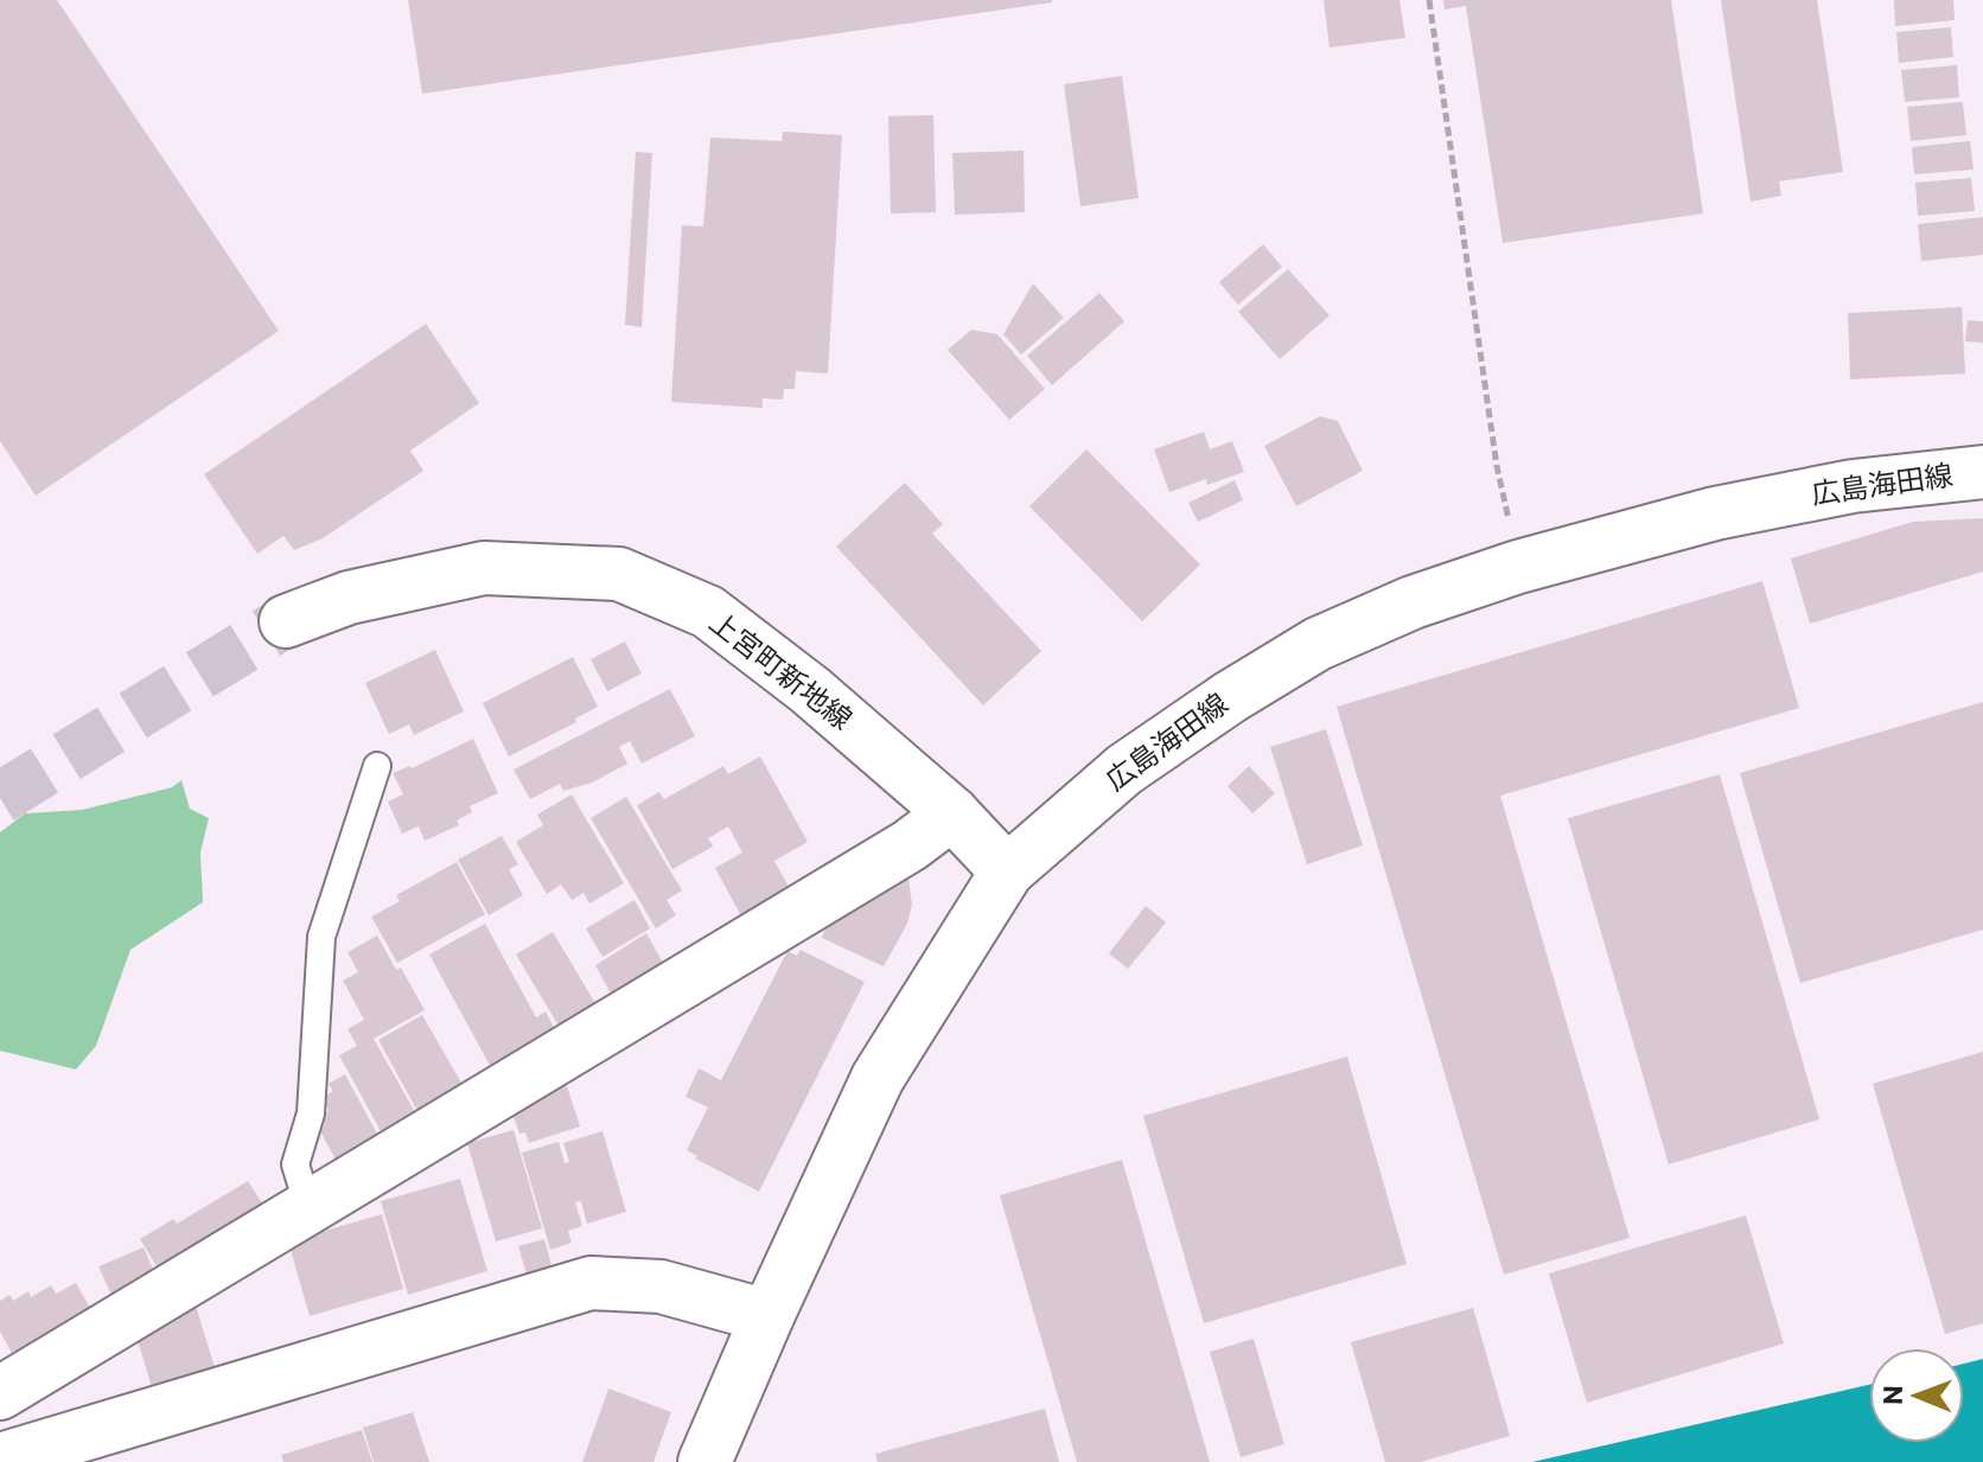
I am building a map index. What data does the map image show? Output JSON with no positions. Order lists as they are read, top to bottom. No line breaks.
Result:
{"streets":{"main road":["広島海田線","上宮町新地線"]},"crossings":[["広島海田線","上宮町新地線"]],"north":"left"}
